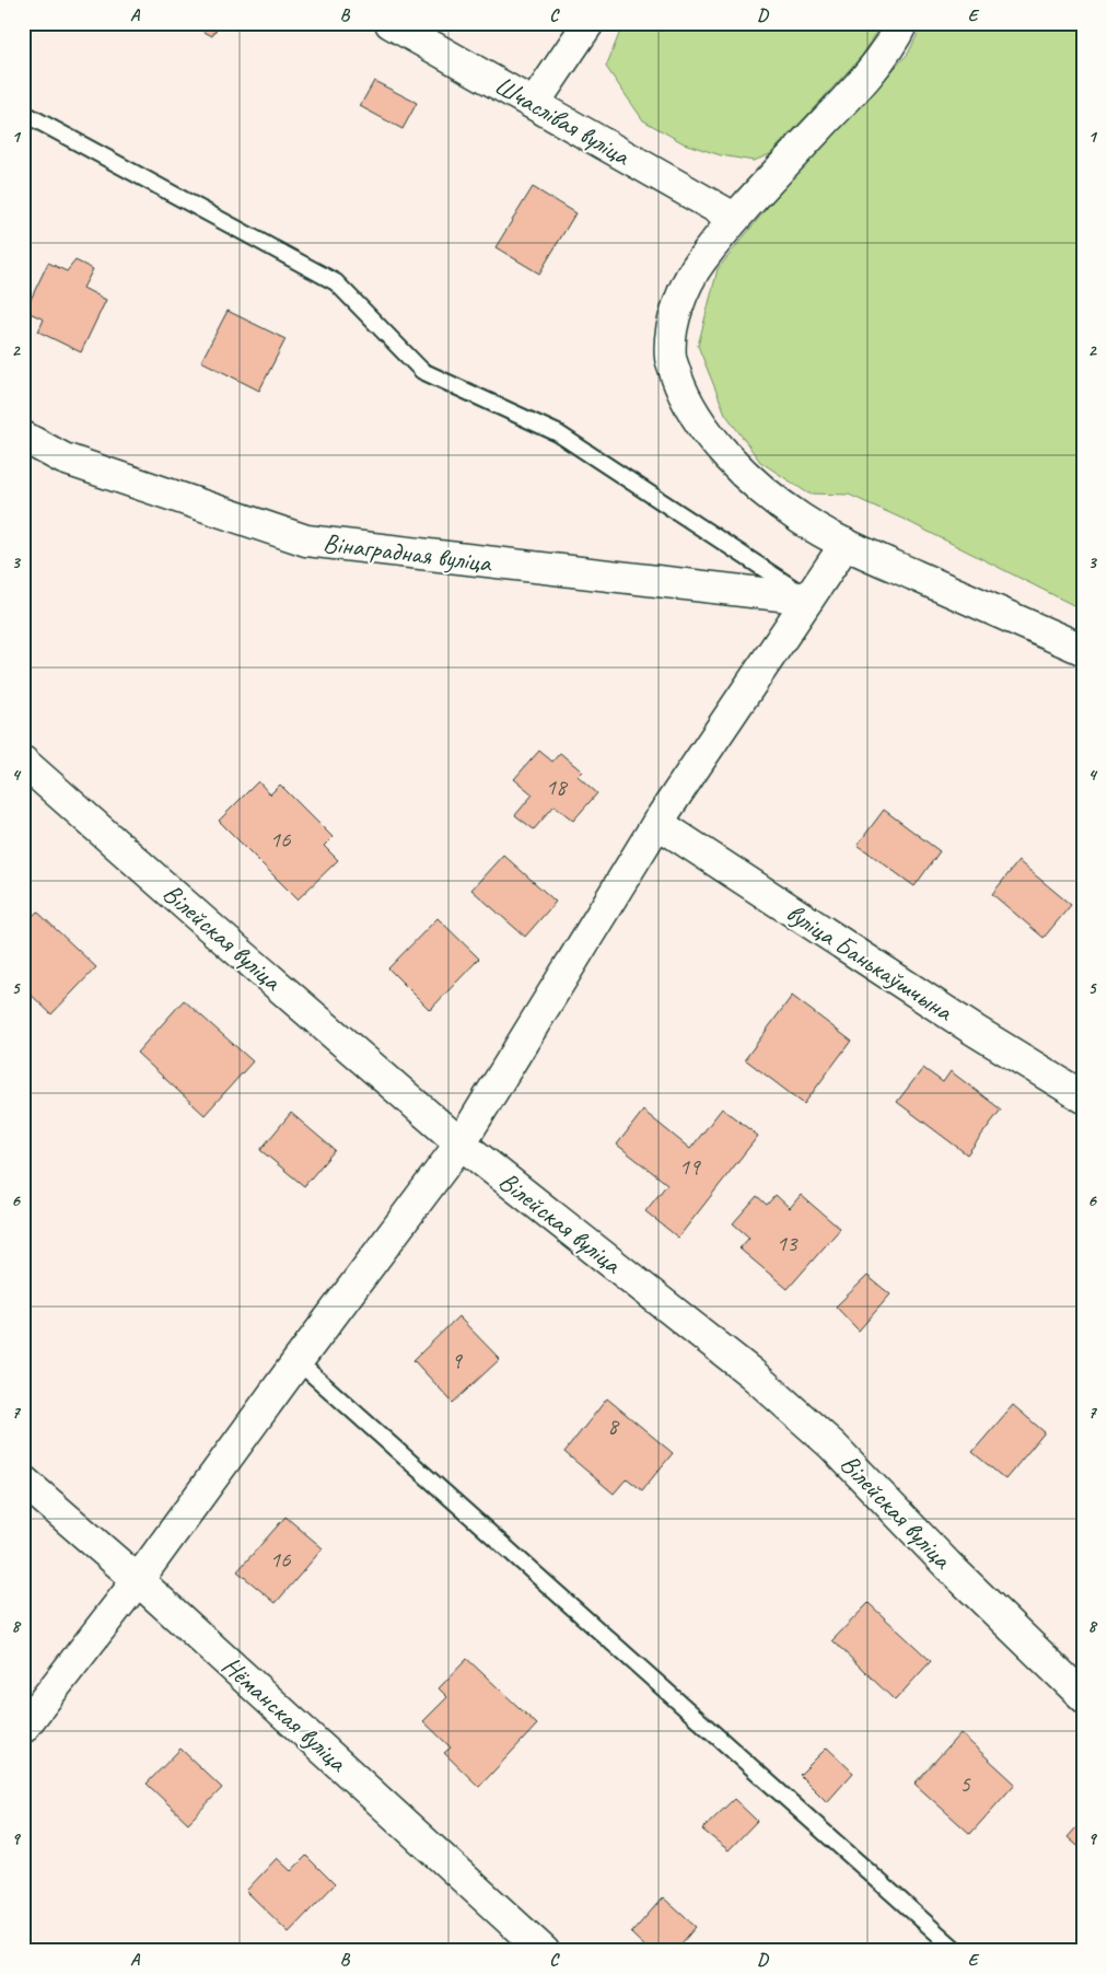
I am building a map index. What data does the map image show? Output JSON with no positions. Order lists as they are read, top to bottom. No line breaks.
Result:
{"streets":{"street":["Шчаслівая вуліца","Вінаградная вуліца","Вілейская вуліца","вуліца Банькаўшчына","Нёманская вуліца"]},"house_numbers":["18","16","19","13","9","8","16","5"],"grid":{"columns":["A","B","C","D","E"],"rows":["1","2","3","4","5","6","7","8","9"]}}
